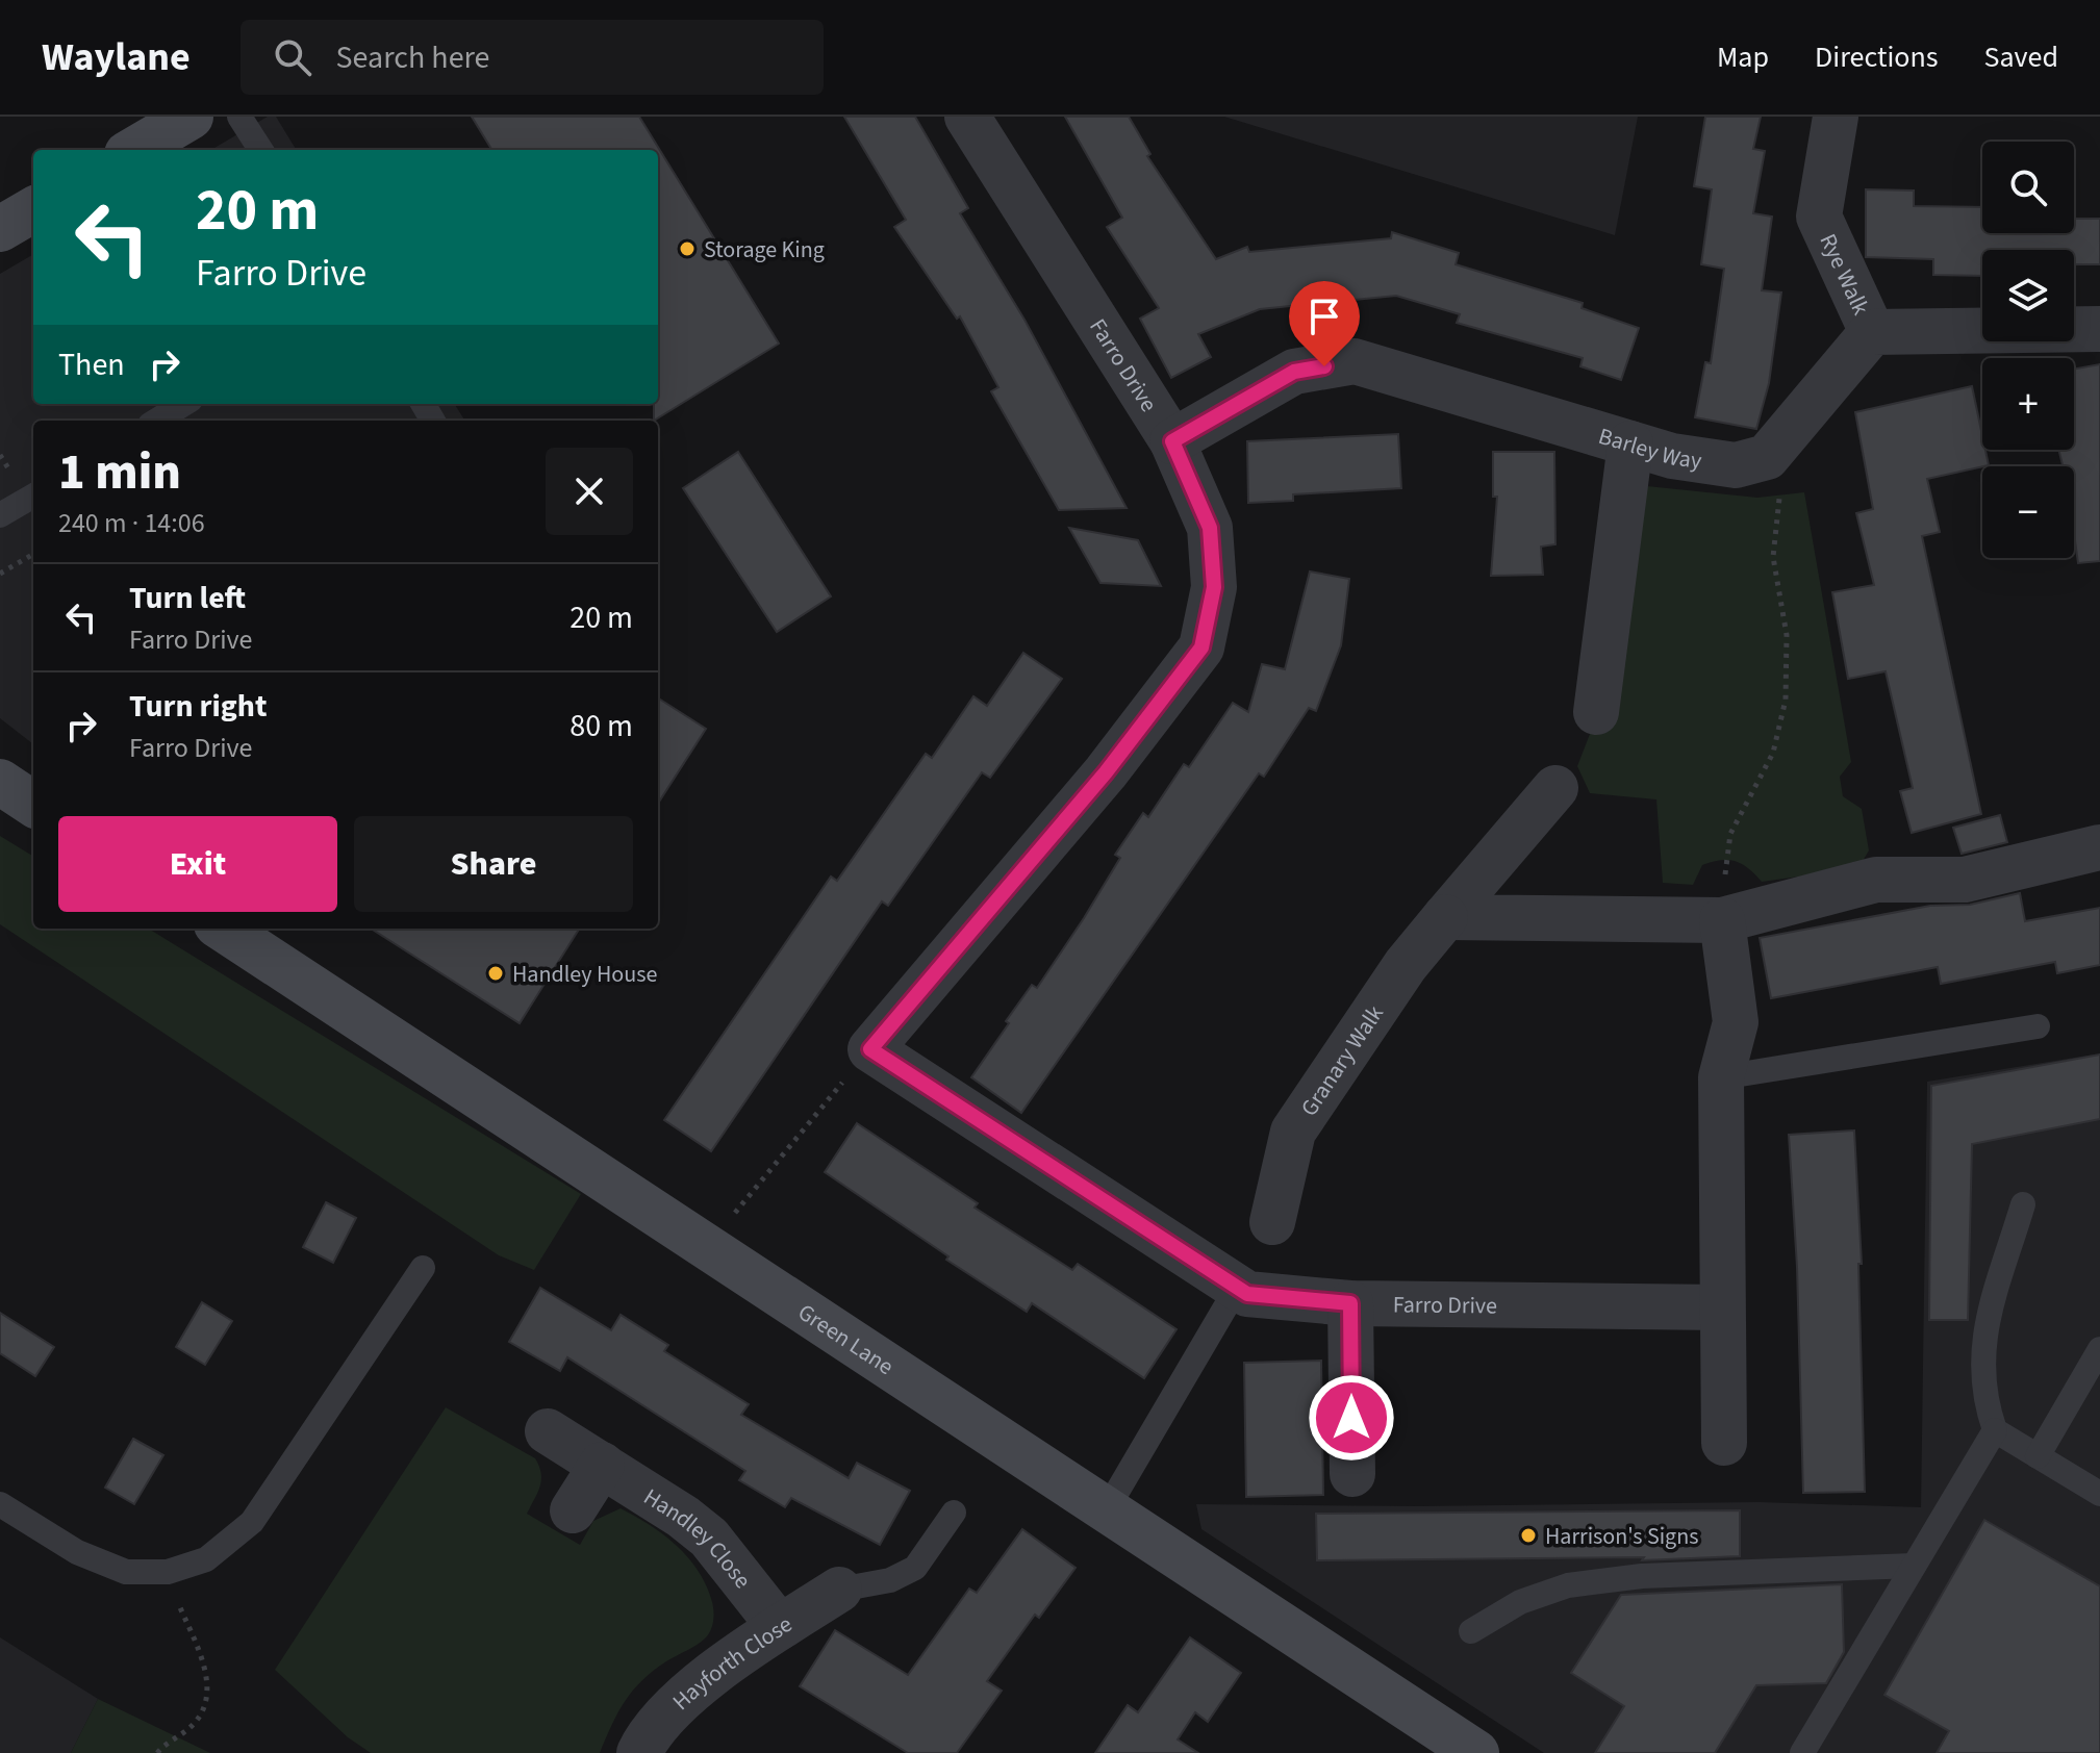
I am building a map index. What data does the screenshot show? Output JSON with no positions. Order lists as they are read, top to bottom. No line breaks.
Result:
{"streets":{"street":["Rye Walk","Farro Drive","Barley Way","Granary Walk","Green Lane","Handley Close","Hayforth Close"]},"crossings":[["Farro Drive","Barley Way"],["Handley Close","Hayforth Close"]],"places":["Storage King","Handley House","Harrison's Signs"],"page":{"header":"Waylane","search":"Search here","nav":["Map","Directions","Saved"],"map_buttons":["+","−"],"turn":["20 m","Farro Drive"],"then":"Then","heading":["1 min","240 m · 14:06"],"list":[{"name":"Turn left","note":"Farro Drive","value":"20 m"},{"name":"Turn right","note":"Farro Drive","value":"80 m"}],"buttons":["Exit","Share"]}}
